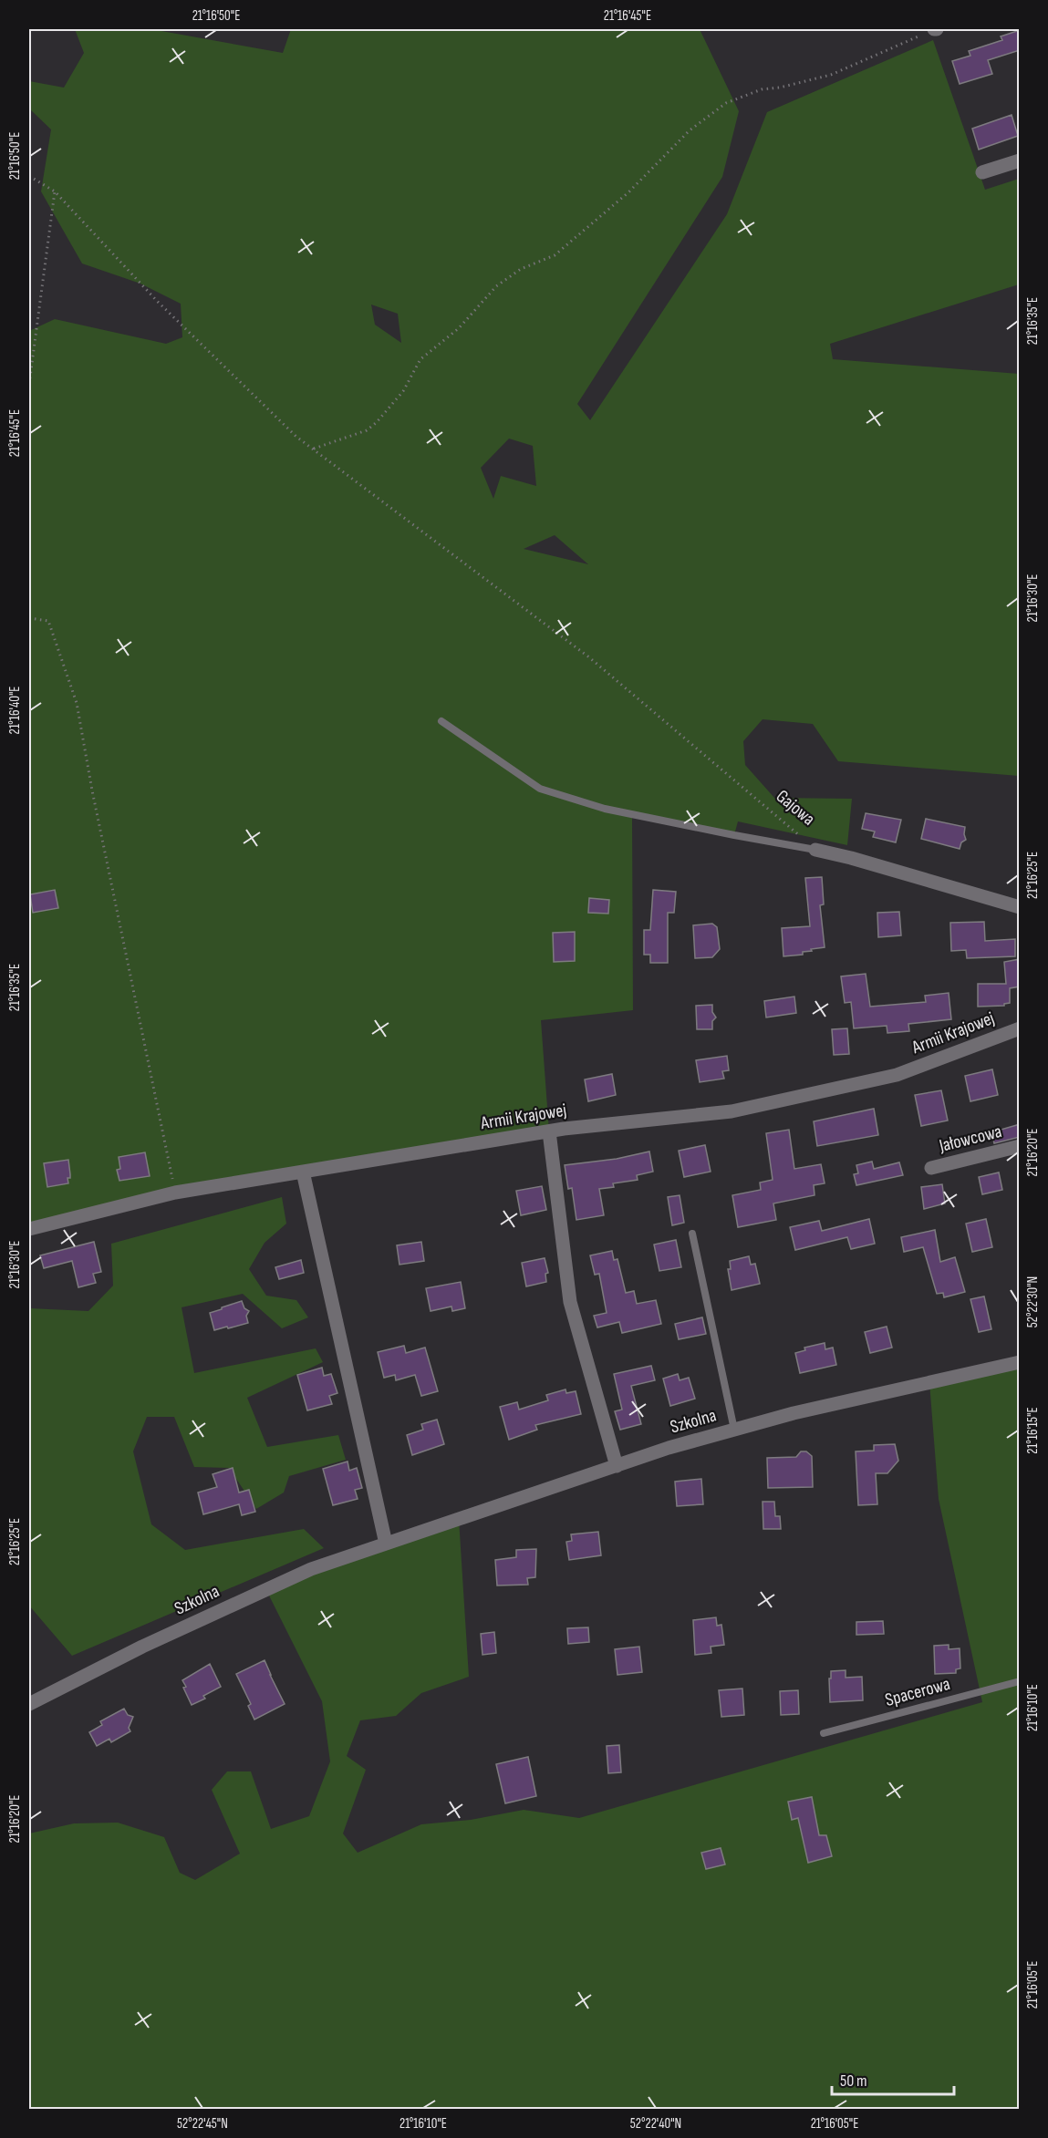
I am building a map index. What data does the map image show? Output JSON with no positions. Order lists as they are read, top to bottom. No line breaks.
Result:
{"streets":{"street":["Gajowa","Armii Krajowej","Jałowcowa","Szkolna"],"lane":["Spacerowa"]},"scale_bar":"50 m","coordinates":["21°16'50\"E","21°16'45\"E","21°16'35\"E","21°16'30\"E","21°16'40\"E","21°16'25\"E","21°16'20\"E","52°22'30\"N","21°16'15\"E","21°16'10\"E","21°16'05\"E","52°22'45\"N","52°22'40\"N"]}
